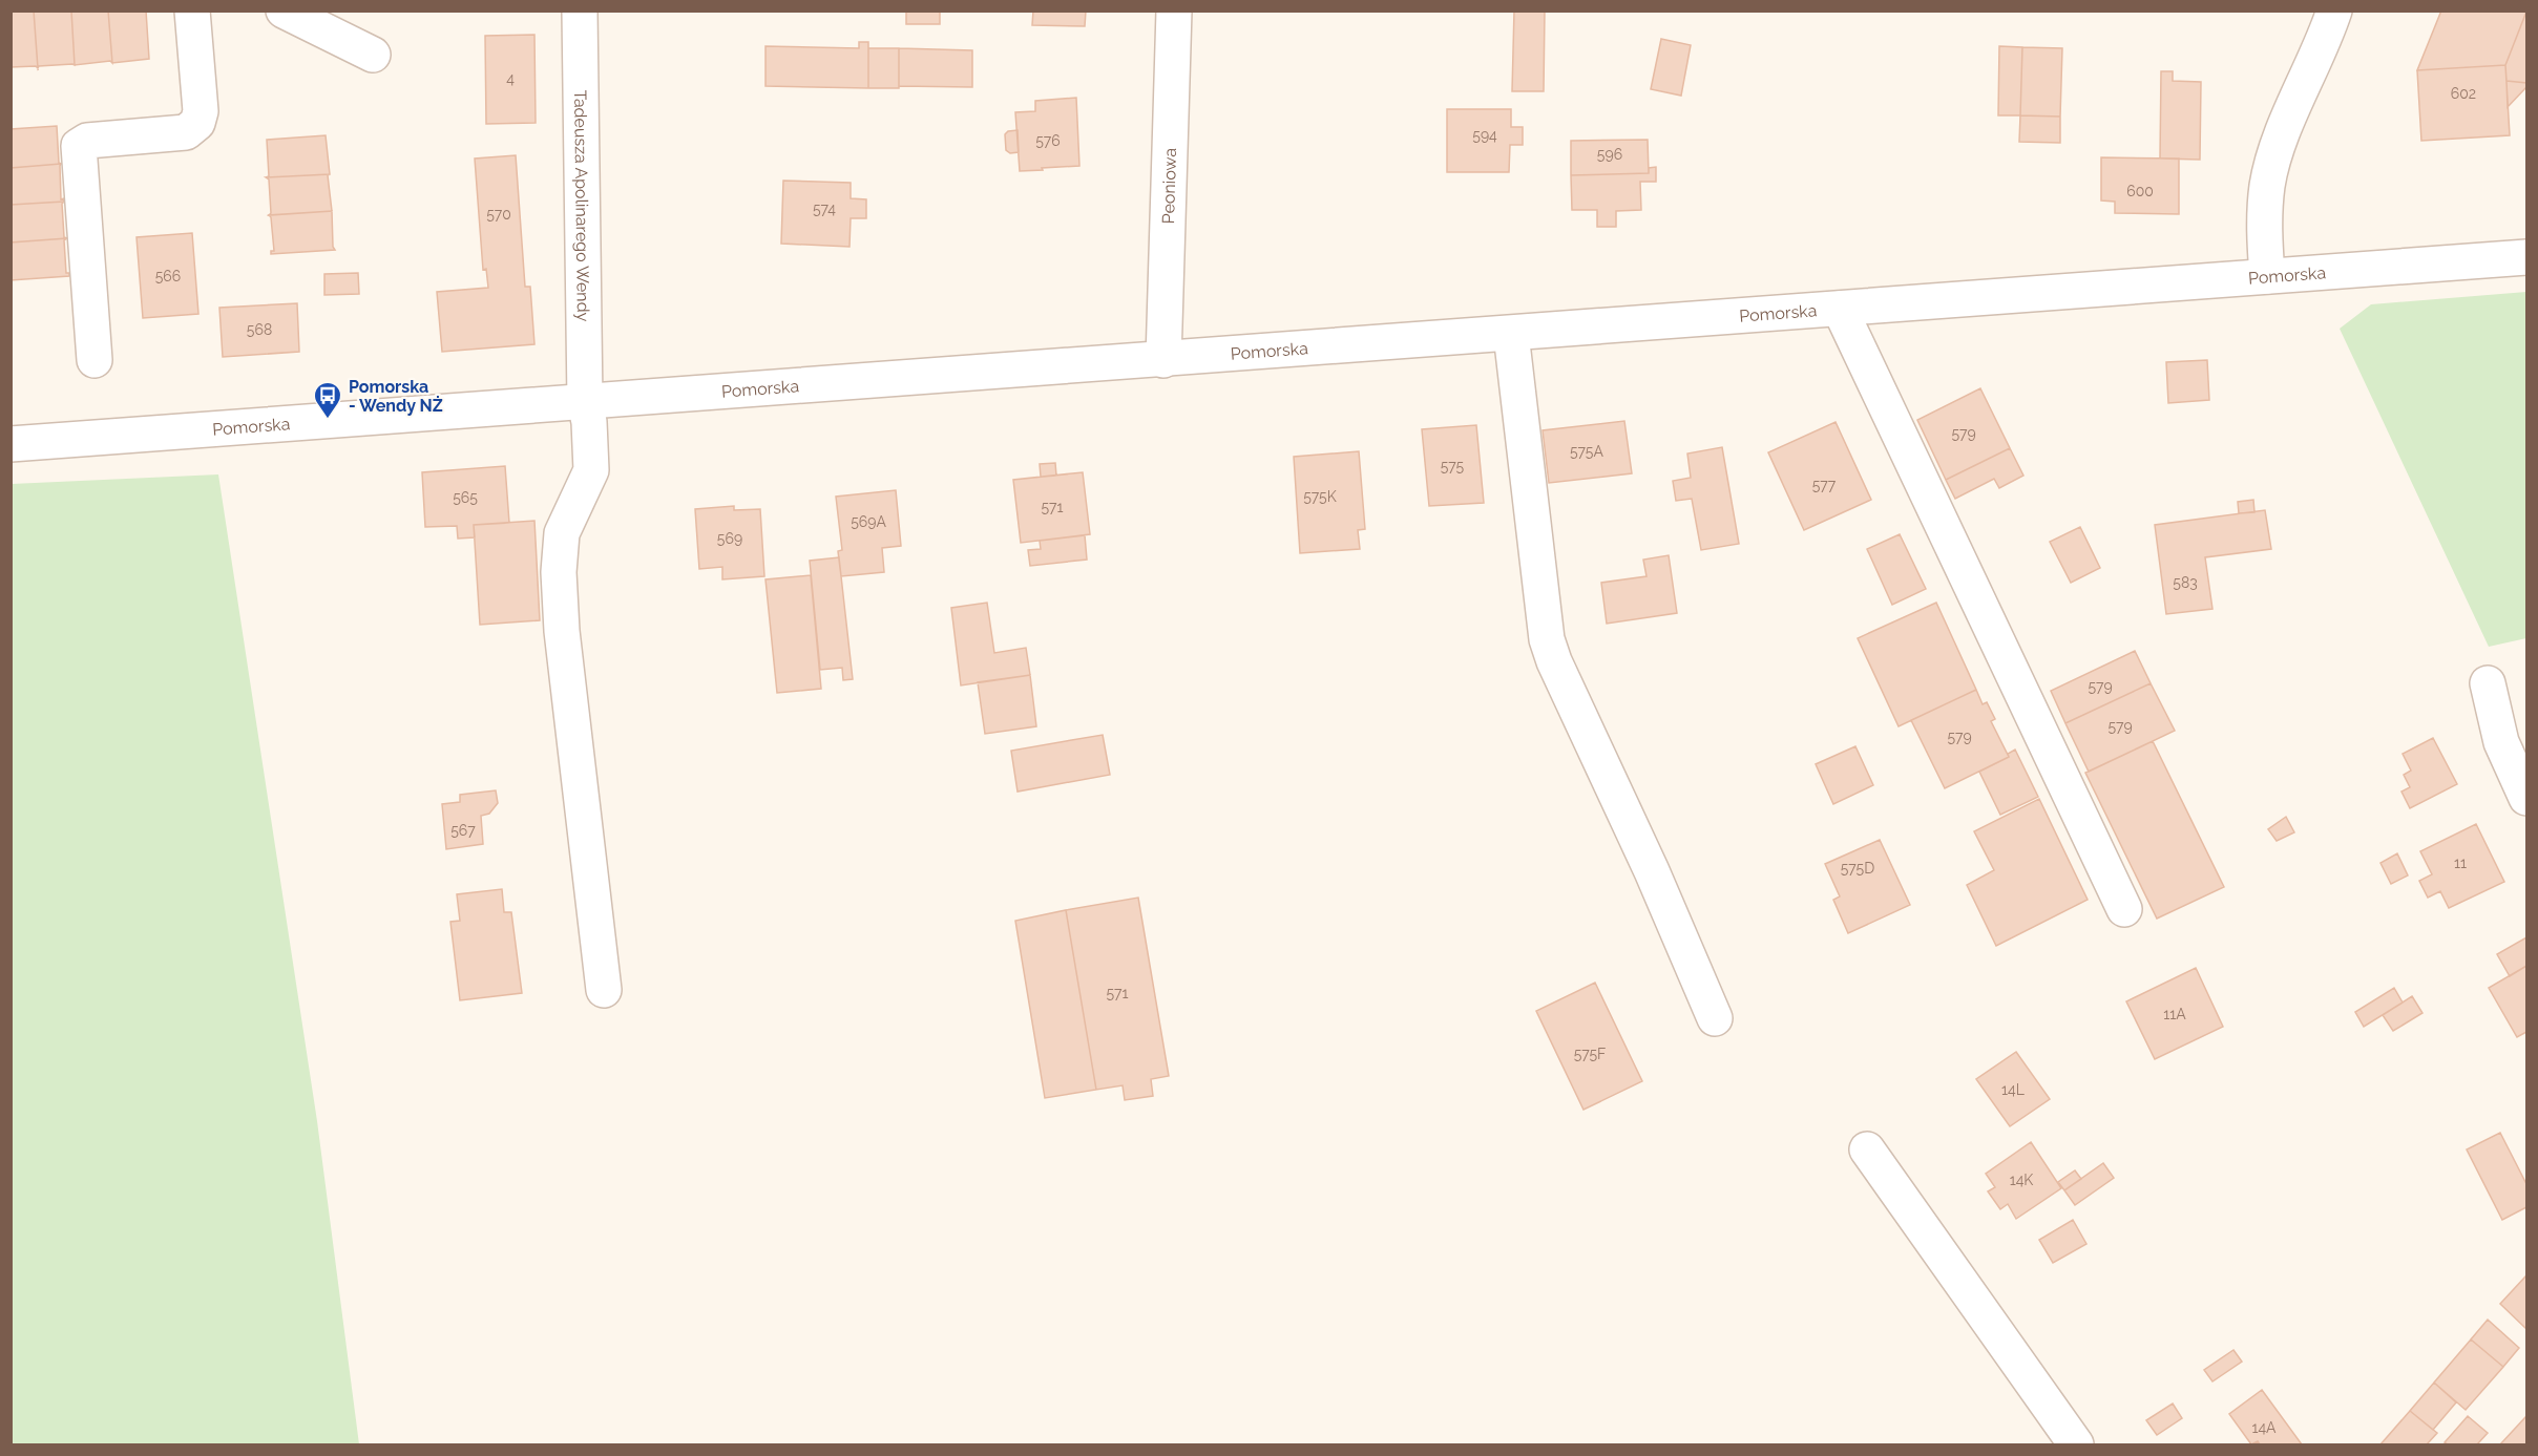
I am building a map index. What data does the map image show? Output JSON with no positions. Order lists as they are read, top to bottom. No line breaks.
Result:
{"streets":{"street":["Peoniowa","Tadeusza Apolinarego Wendy","Pomorska"]},"crossings":[["Peoniowa","Pomorska"],["Tadeusza Apolinarego Wendy","Pomorska"]],"places":{"bus stop":["Pomorska - Wendy NŻ"]},"house_numbers":["4","602","594","576","596","600","574","570","566","568","579","575A","575","577","575K","565","571","569A","569","583","579","579","579","567","11","575D","571","11A","575F","14L","14K","14A"]}
